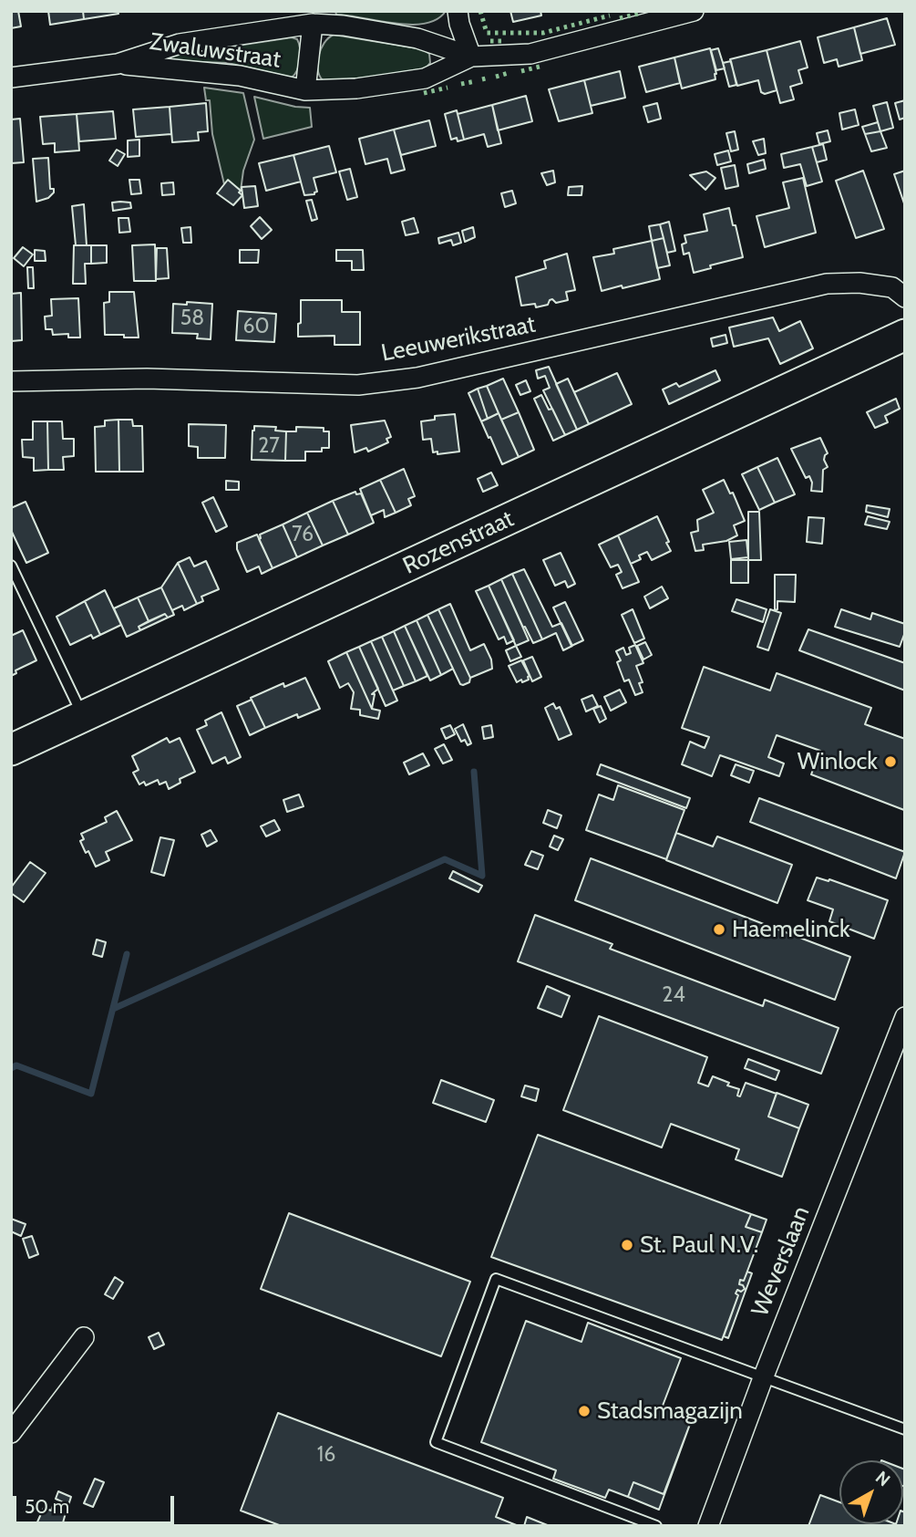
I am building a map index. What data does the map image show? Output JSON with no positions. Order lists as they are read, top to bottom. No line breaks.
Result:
{"streets":{"main road":["Rozenstraat"],"street":["Zwaluwstraat","Leeuwerikstraat","Weverslaan"]},"places":["Winlock","Haemelinck","St. Paul N.V.","Stadsmagazijn"],"house_numbers":["58","60","27","76","24","16"],"scale_bar":"50 m","north":"top right"}
